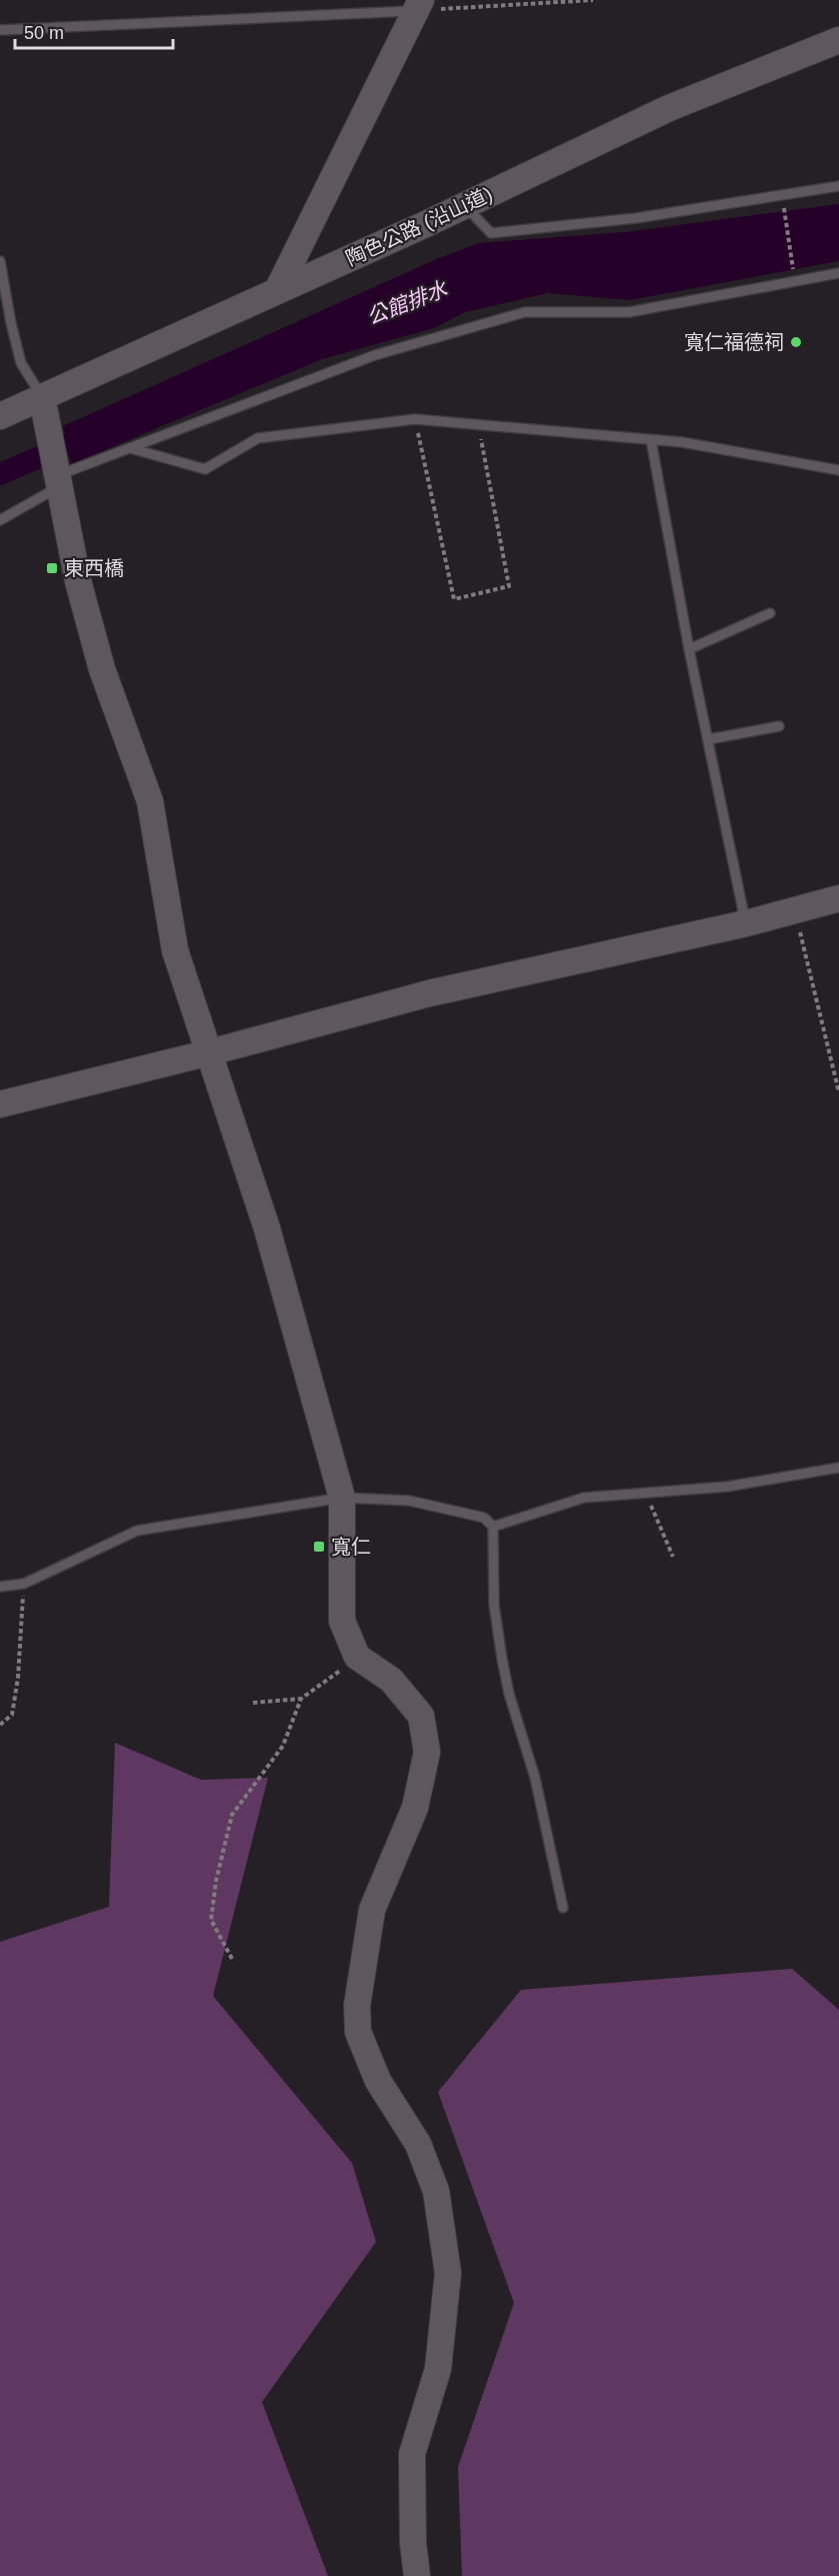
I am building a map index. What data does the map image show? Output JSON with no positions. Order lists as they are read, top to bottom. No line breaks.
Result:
{"streets":{"street":["陶色公路 (沿山道)"]},"water":["公館排水"],"places":{"other":["寬仁福德祠"],"transit":["東西橋","寬仁"]},"scale_bar":"50 m"}
